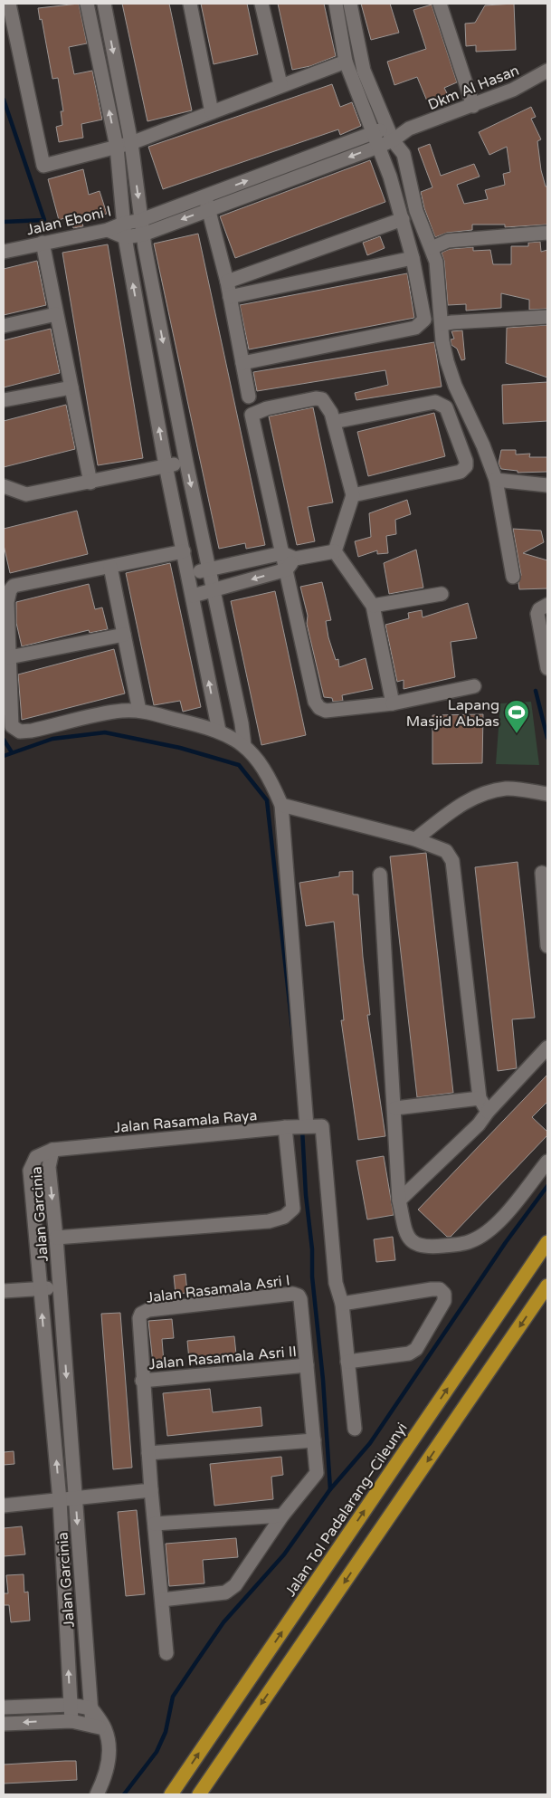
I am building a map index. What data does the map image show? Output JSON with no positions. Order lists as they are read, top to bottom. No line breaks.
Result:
{"streets":{"highway":["Jalan Tol Padalarang–Cileunyi"],"street":["Dkm Al Hasan","Jalan Eboni I","Jalan Rasamala Raya","Jalan Garcinia","Jalan Rasamala Asri I","Jalan Rasamala Asri II"]},"crossings":[["Jalan Rasamala Raya","Jalan Garcinia"],["Jalan Rasamala Asri I","Jalan Rasamala Asri II"]],"places":{"sports":["Lapang Masjid Abbas"]}}
